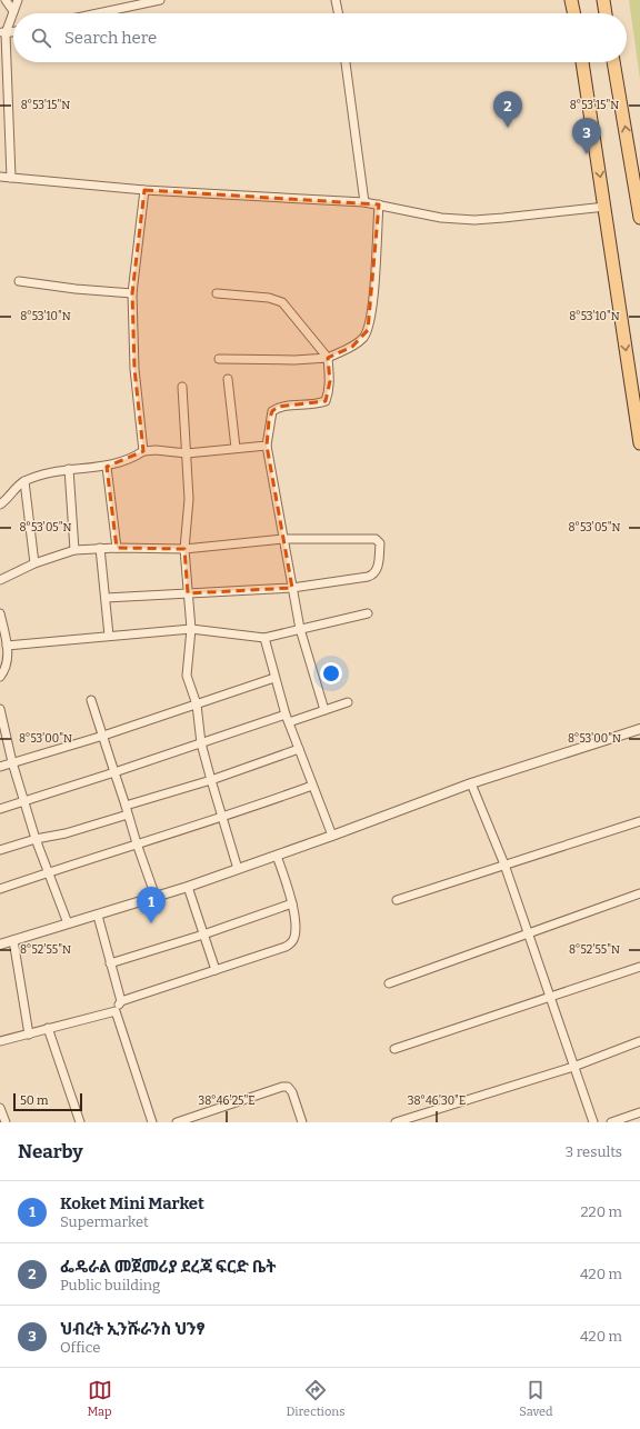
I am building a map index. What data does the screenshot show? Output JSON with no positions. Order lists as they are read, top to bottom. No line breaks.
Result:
{"scale_bar":"50 m","page":{"search":"Search here","pins":["2","3","1"],"scale":"50 m","heading":["Nearby","3 results"],"list":[{"mark":"1","name":"Koket Mini Market","note":"Supermarket","value":"220 m"},{"mark":"2","name":"ፌዴራል መጀመሪያ ደረጃ ፍርድ ቤት","note":"Public building","value":"420 m"},{"mark":"3","name":"ህብረት ኢንሹራንስ ህንፃ","note":"Office","value":"420 m"}],"nav":["Map","Directions","Saved"]},"coordinates":["8°53'15\"N","8°53'10\"N","8°53'05\"N","8°53'00\"N","8°52'55\"N","38°46'25\"E","38°46'30\"E"]}
